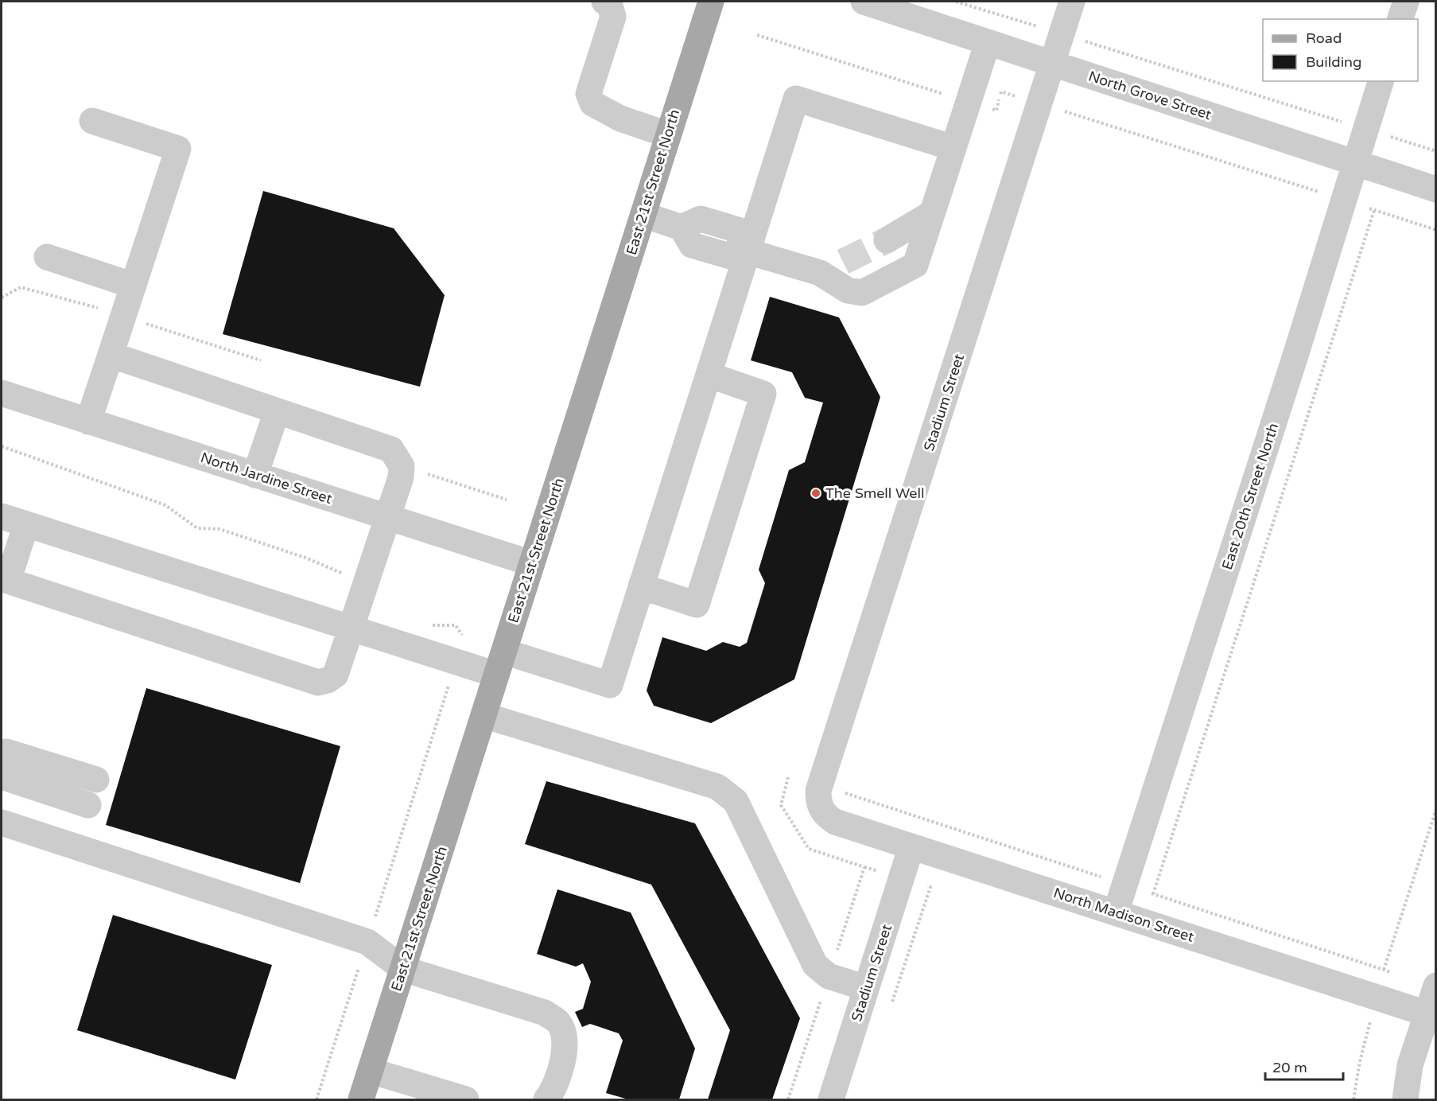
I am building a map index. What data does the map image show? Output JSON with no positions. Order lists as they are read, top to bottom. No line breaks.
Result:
{"streets":{"main road":["East 21st Street North"],"street":["North Grove Street","Stadium Street","North Jardine Street","East 20th Street North","North Madison Street"]},"crossings":[["North Grove Street","Stadium Street"],["North Grove Street","East 20th Street North"],["East 21st Street North","North Jardine Street"],["Stadium Street","North Madison Street"],["East 20th Street North","North Madison Street"]],"places":["The Smell Well"],"legend":["Road","Building"],"scale_bar":"20 m"}
